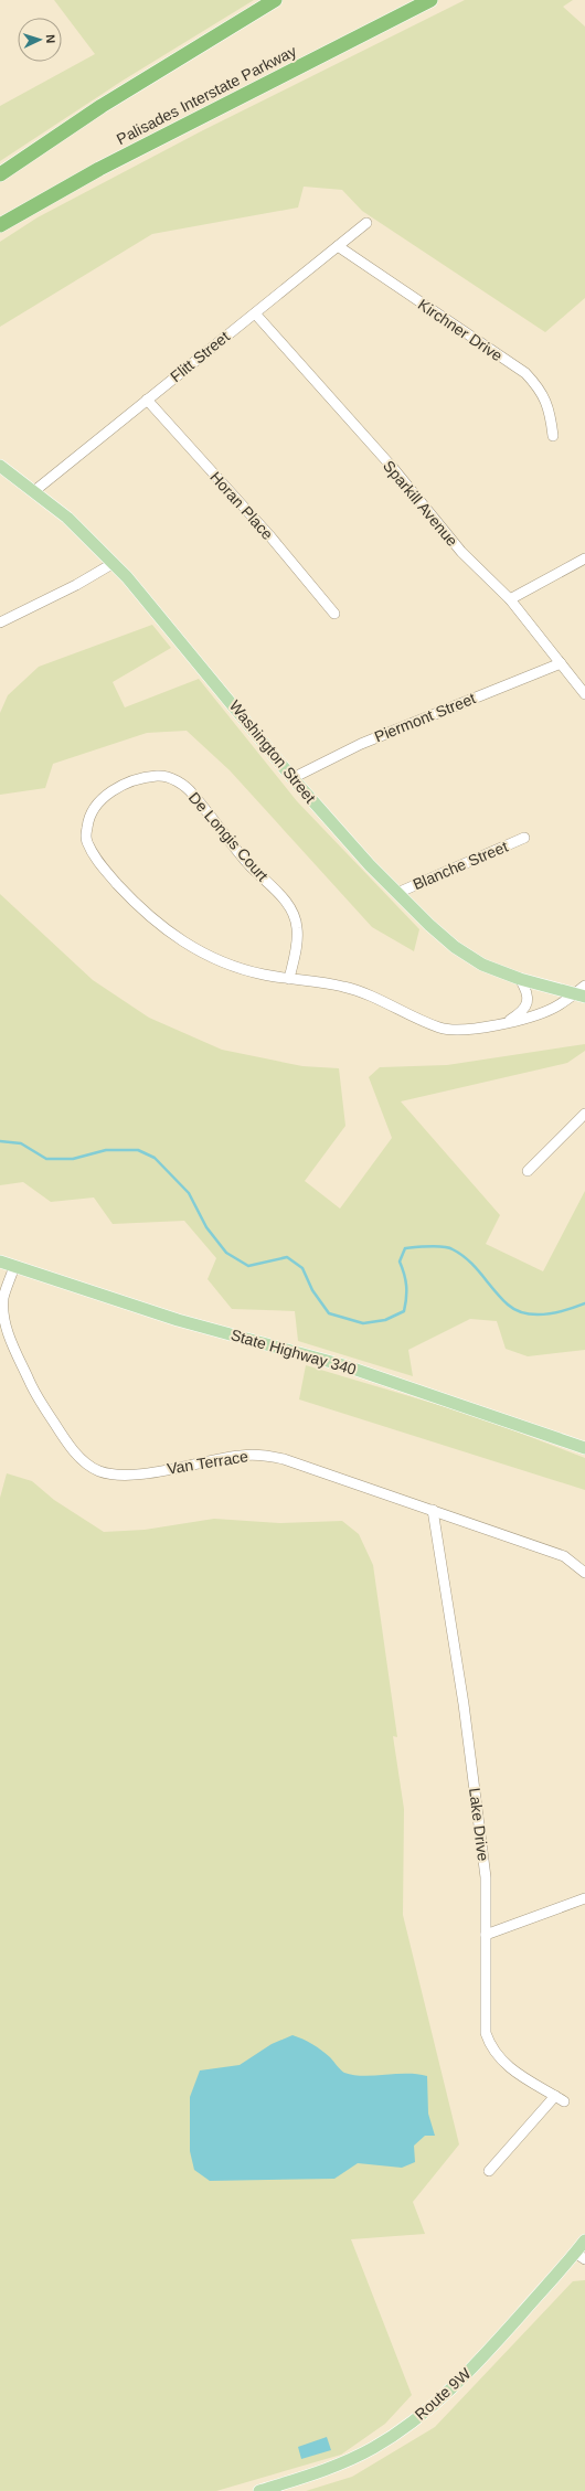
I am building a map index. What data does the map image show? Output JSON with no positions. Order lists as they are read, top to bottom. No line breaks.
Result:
{"streets":{"highway":["Palisades Interstate Parkway"],"main road":["Washington Street","State Highway 340","Route 9W"],"street":["Kirchner Drive","Flitt Street","Sparkill Avenue","Horan Place","Piermont Street","De Longis Court","Blanche Street","Van Terrace","Lake Drive"]},"crossings":[["Kirchner Drive","Flitt Street"],["Flitt Street","Sparkill Avenue"],["Flitt Street","Horan Place"],["Flitt Street","Washington Street"],["Sparkill Avenue","Piermont Street"],["Piermont Street","Washington Street"],["Washington Street","De Longis Court"],["Washington Street","Blanche Street"],["State Highway 340","Van Terrace"],["Van Terrace","Lake Drive"]],"north":"right"}
